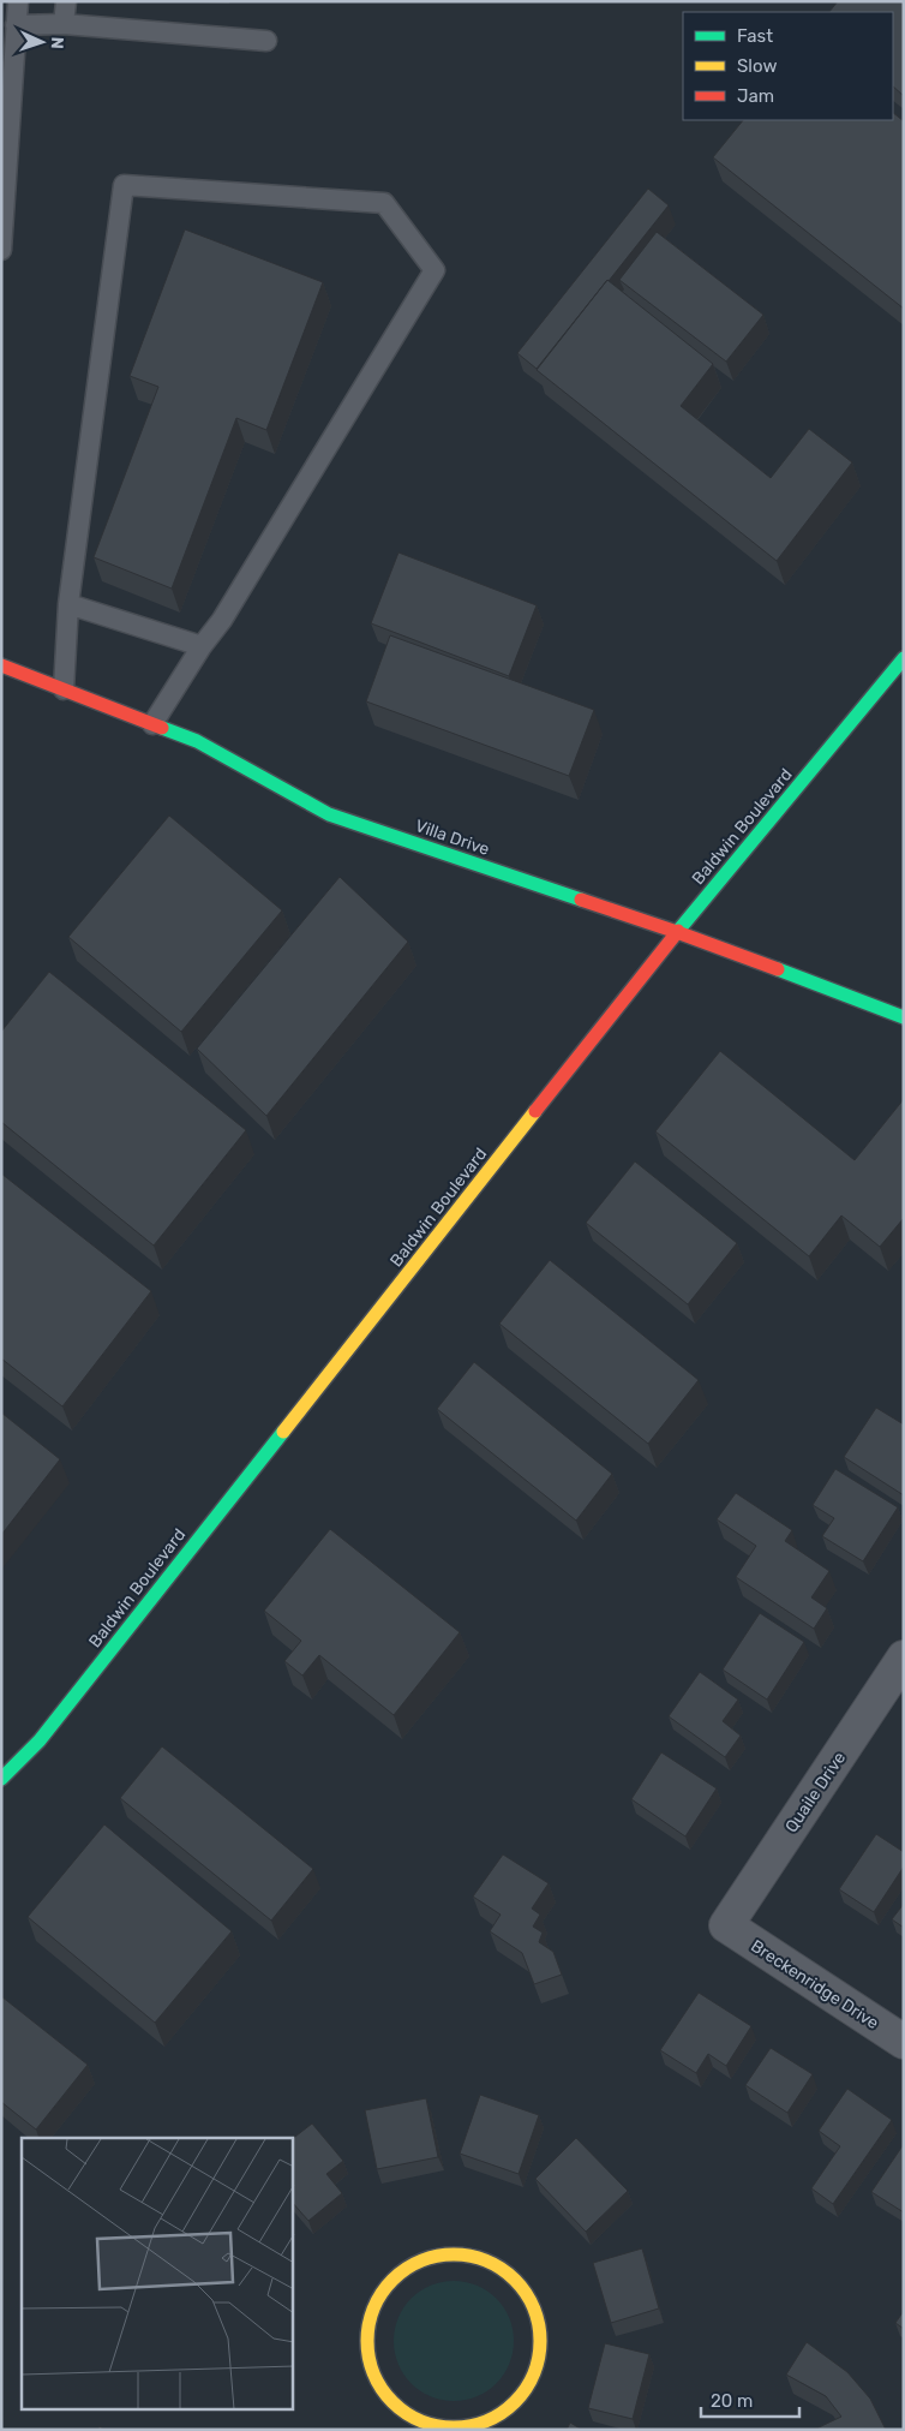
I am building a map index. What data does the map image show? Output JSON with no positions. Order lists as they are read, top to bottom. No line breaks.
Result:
{"streets":{"street":["Baldwin Boulevard","Villa Drive","Quaile Drive","Breckenridge Drive"]},"crossings":[["Baldwin Boulevard","Villa Drive"],["Quaile Drive","Breckenridge Drive"]],"legend":["Fast","Slow","Jam"],"scale_bar":"20 m","north":"right"}
